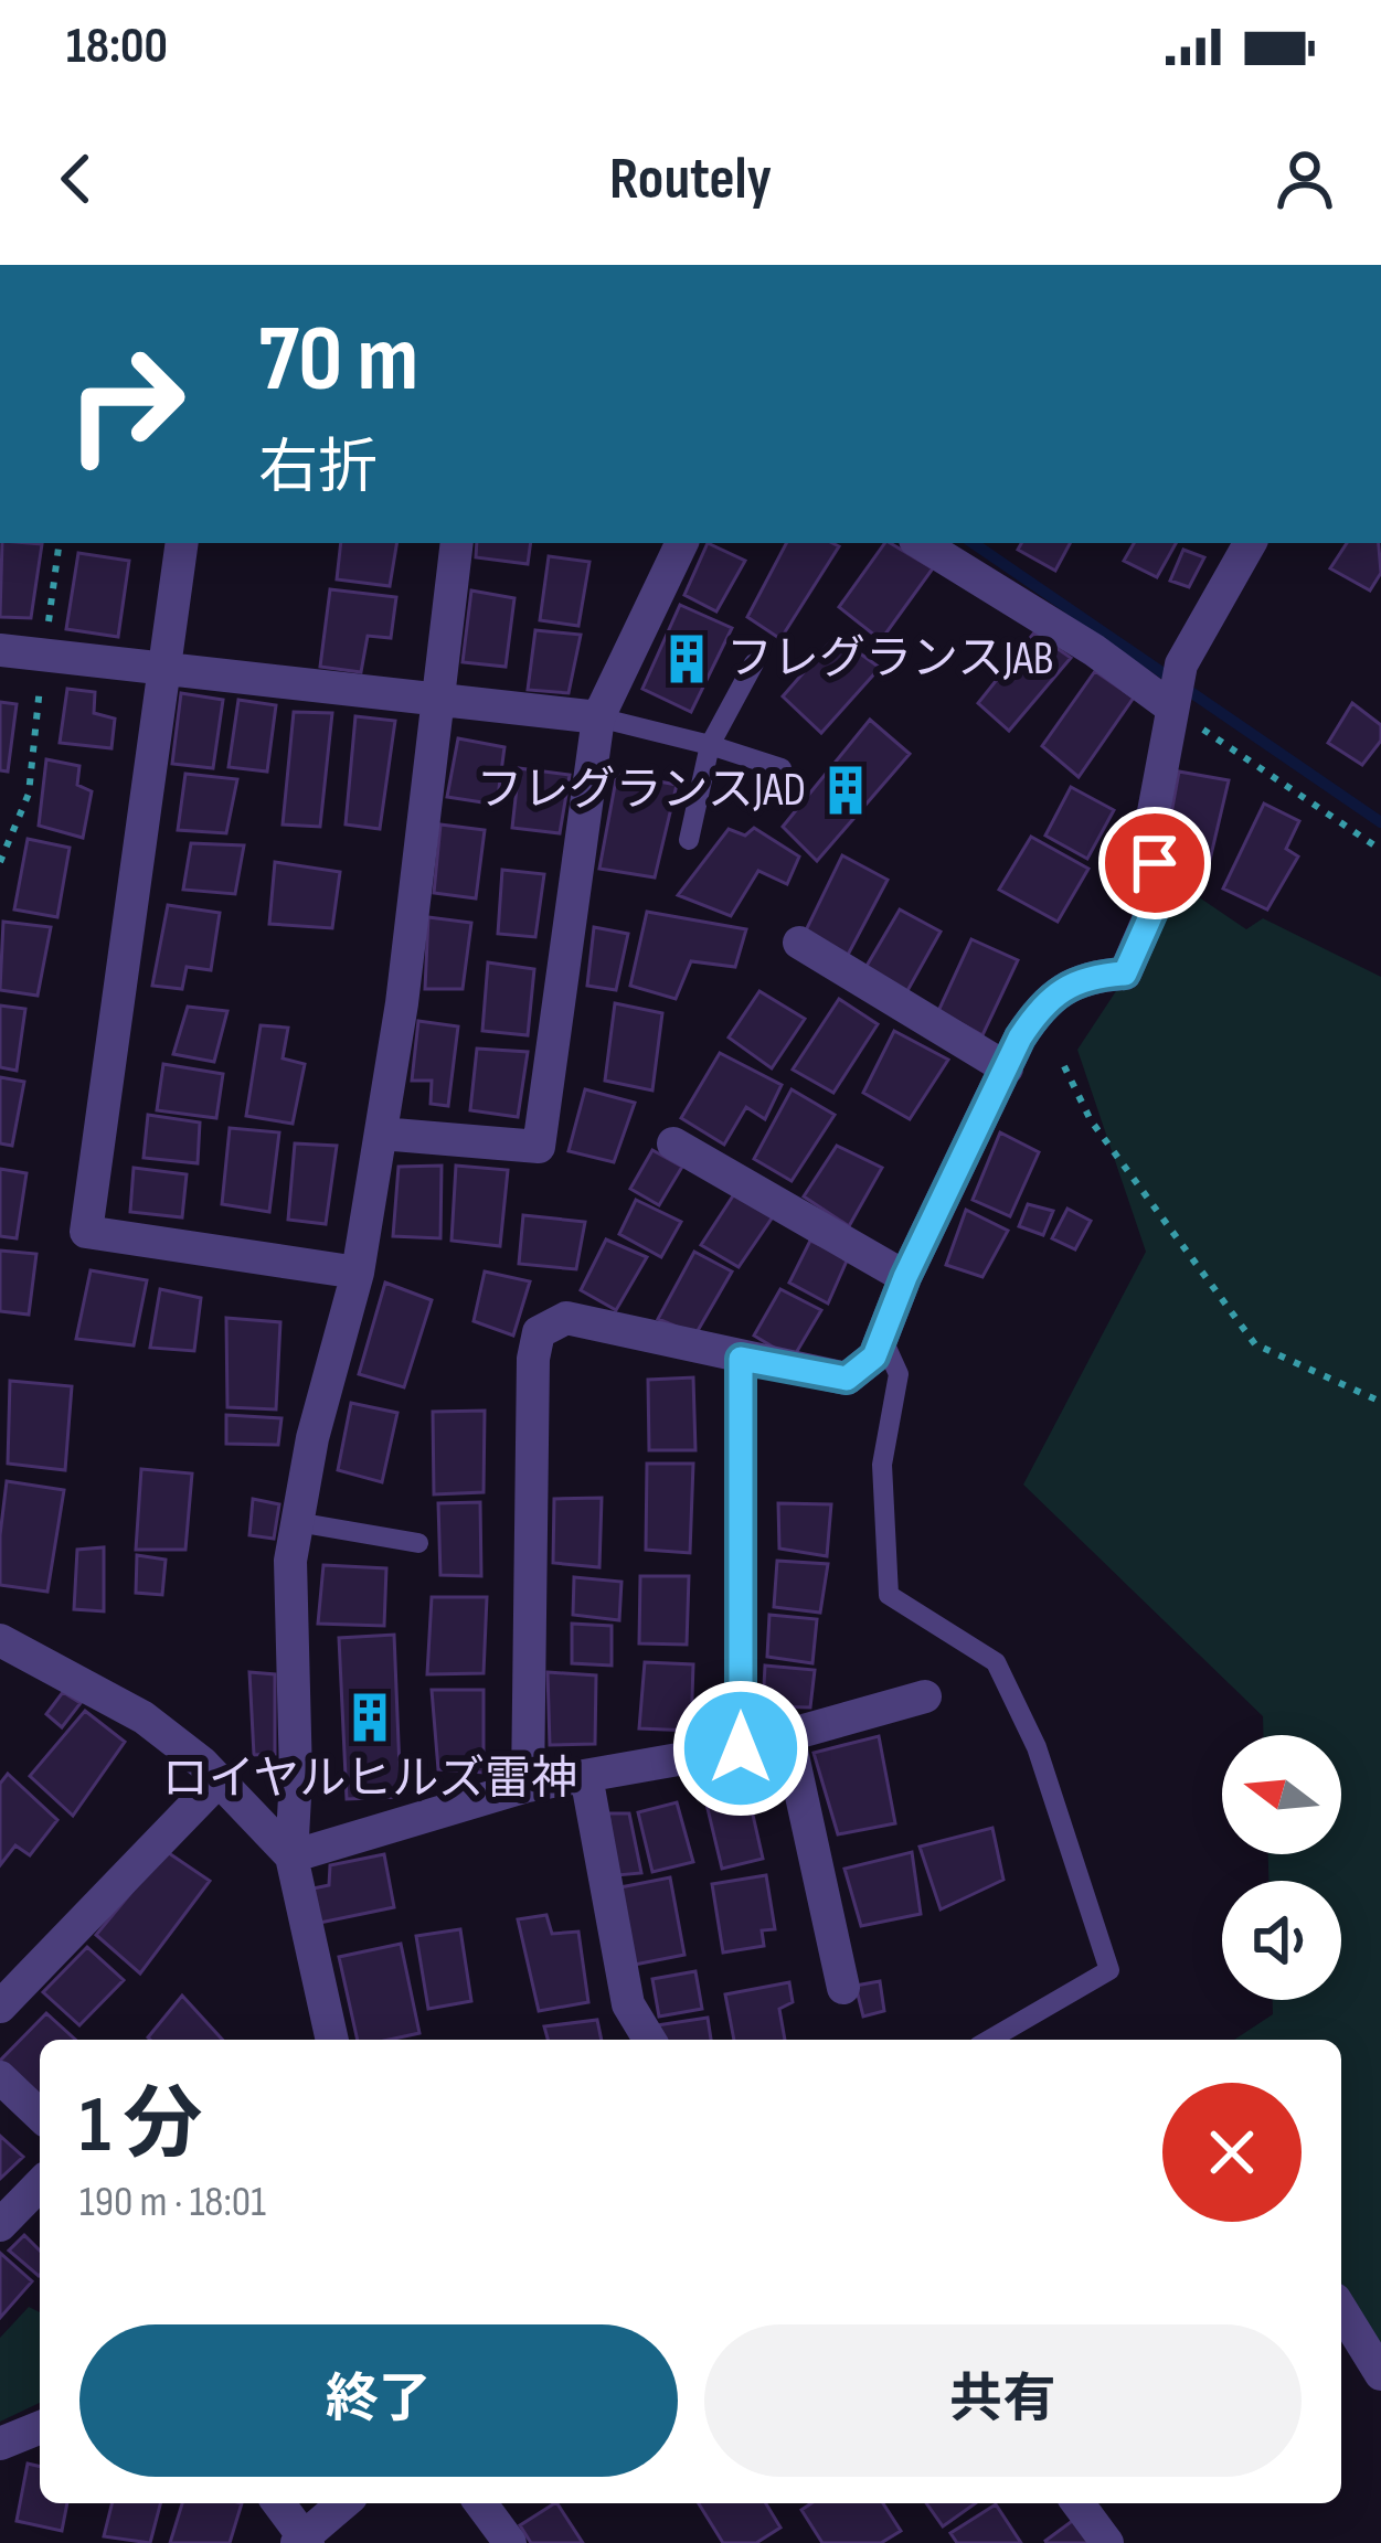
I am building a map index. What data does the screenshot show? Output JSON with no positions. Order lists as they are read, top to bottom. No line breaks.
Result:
{"places":{"building":["フレグランスJAB","フレグランスJAD","ロイヤルヒルズ雷神"]},"north":"left","page":{"status":"18:00","header":"Routely","turn":["70 m","右折"],"heading":["1 分","190 m · 18:01"],"buttons":["終了","共有"]}}
